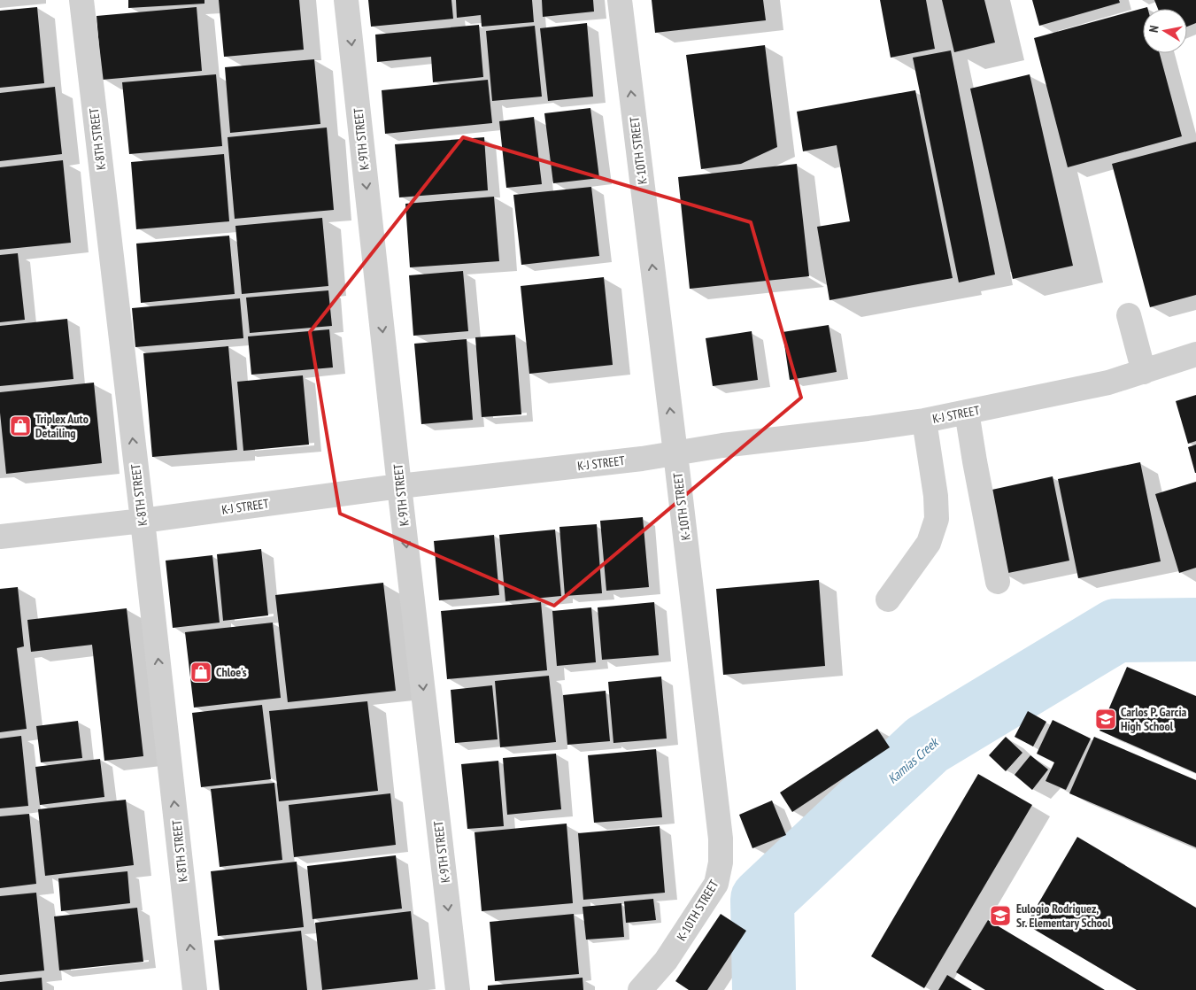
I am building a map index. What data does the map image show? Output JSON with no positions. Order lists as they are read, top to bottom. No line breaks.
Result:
{"streets":{"street":["K-8TH STREET","K-9TH STREET","K-10TH STREET","K-J STREET"]},"crossings":[["K-8TH STREET","K-J STREET"],["K-9TH STREET","K-J STREET"],["K-10TH STREET","K-J STREET"]],"one_way":["K-8TH STREET","K-9TH STREET","K-10TH STREET"],"water":["Kamias Creek"],"places":{"shop":["Triplex Auto Detailing","Chloe's"],"school or university":["Carlos P. Garcia High School","Eulogio Rodriguez, Sr. Elementary School"]},"north":"left"}
